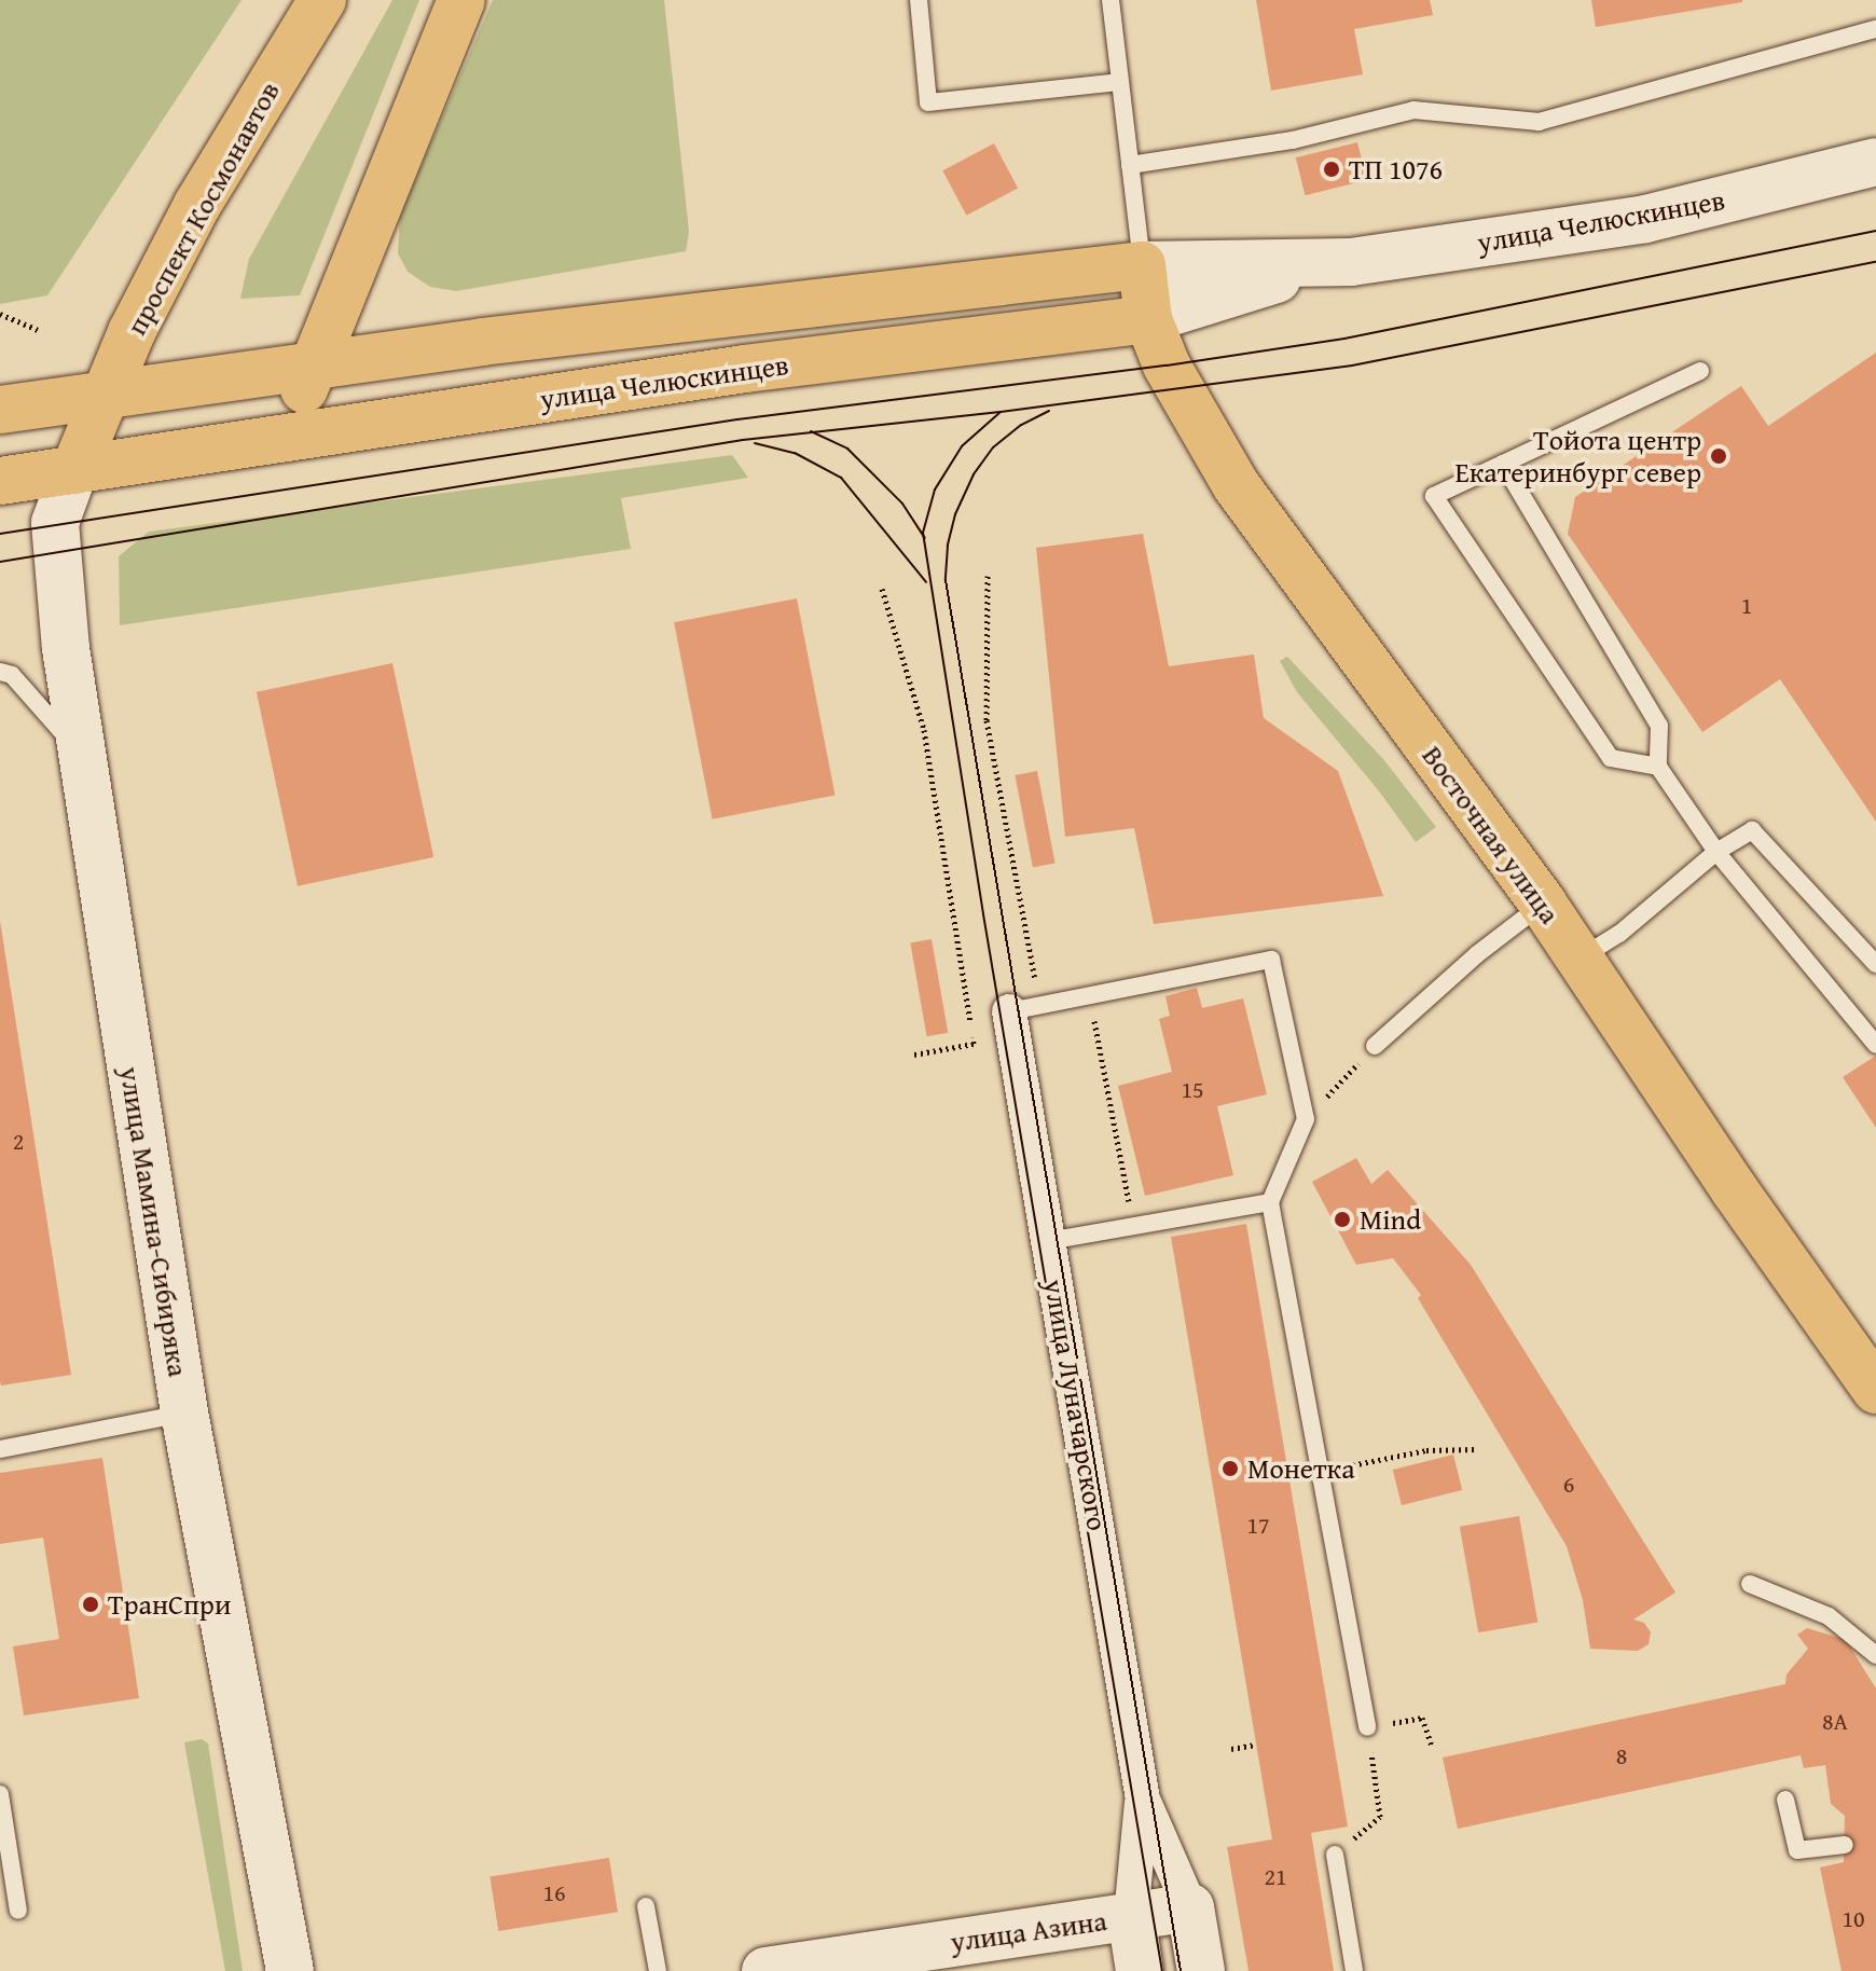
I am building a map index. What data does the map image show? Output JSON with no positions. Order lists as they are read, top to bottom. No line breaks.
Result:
{"streets":{"main road":["проспект Космонавтов","улица Челюскинцев","Восточная улица","улица Мамина-Сибиряка","улица Луначарского","улица Азина"]},"crossings":[["проспект Космонавтов","улица Челюскинцев"],["проспект Космонавтов","улица Мамина-Сибиряка"],["улица Челюскинцев","Восточная улица"],["улица Челюскинцев","улица Мамина-Сибиряка"],["улица Луначарского","улица Азина"]],"places":["ТП 1076","Тойота центр Екатеринбург север","Mind","Монетка","ТранСпри"],"house_numbers":["1","15","2","6","17","8А","8","21","16","10"]}
